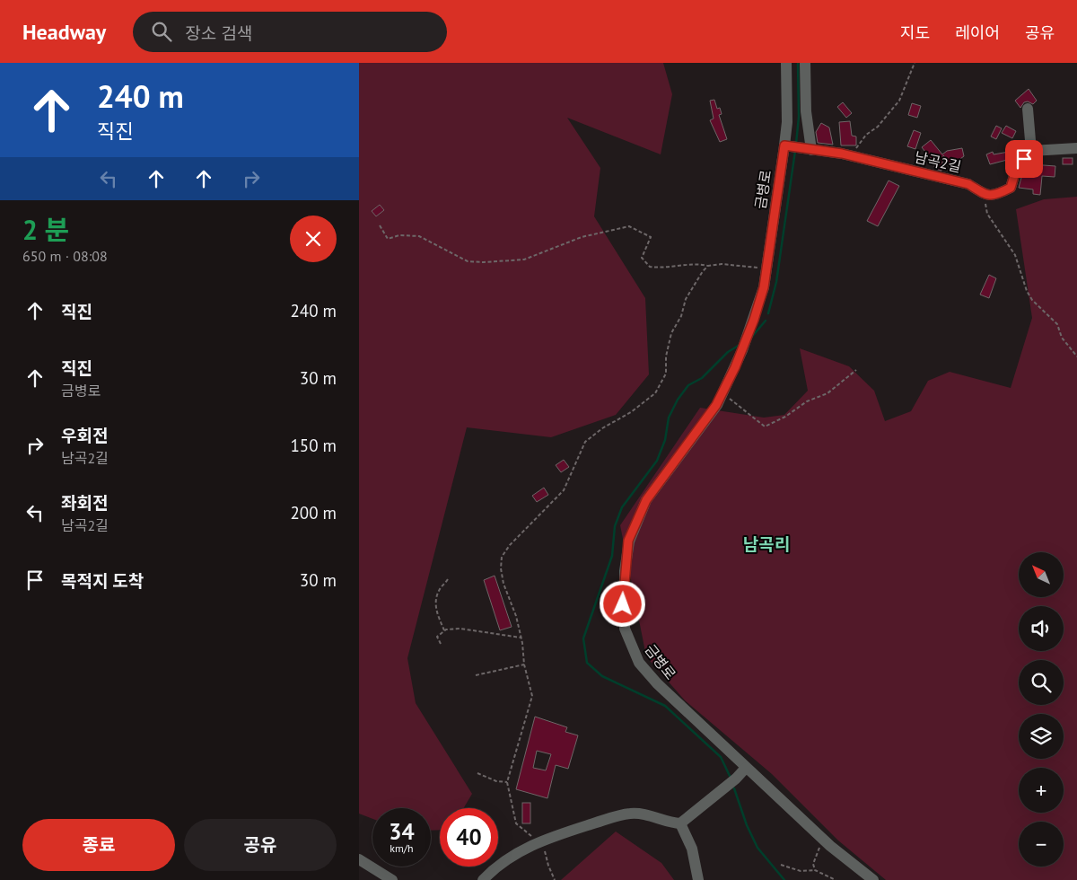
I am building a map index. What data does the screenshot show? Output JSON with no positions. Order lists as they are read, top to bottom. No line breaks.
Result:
{"streets":{"street":["남곡2길","금병로"]},"crossings":[["남곡2길","금병로"]],"districts":["남곡리"],"north":"top left","page":{"header":"Headway","search":"장소 검색","nav":["지도","레이어","공유"],"turn":["240 m","직진"],"heading":["2 분","650 m · 08:08"],"list":[{"name":"직진","value":"240 m"},{"name":"직진","note":"금병로","value":"30 m"},{"name":"우회전","note":"남곡2길","value":"150 m"},{"name":"좌회전","note":"남곡2길","value":"200 m"},{"name":"목적지 도착","value":"30 m"}],"map_buttons":["+","−"],"speed":"34 km/h","limit":"40","buttons":["종료","공유"]}}
